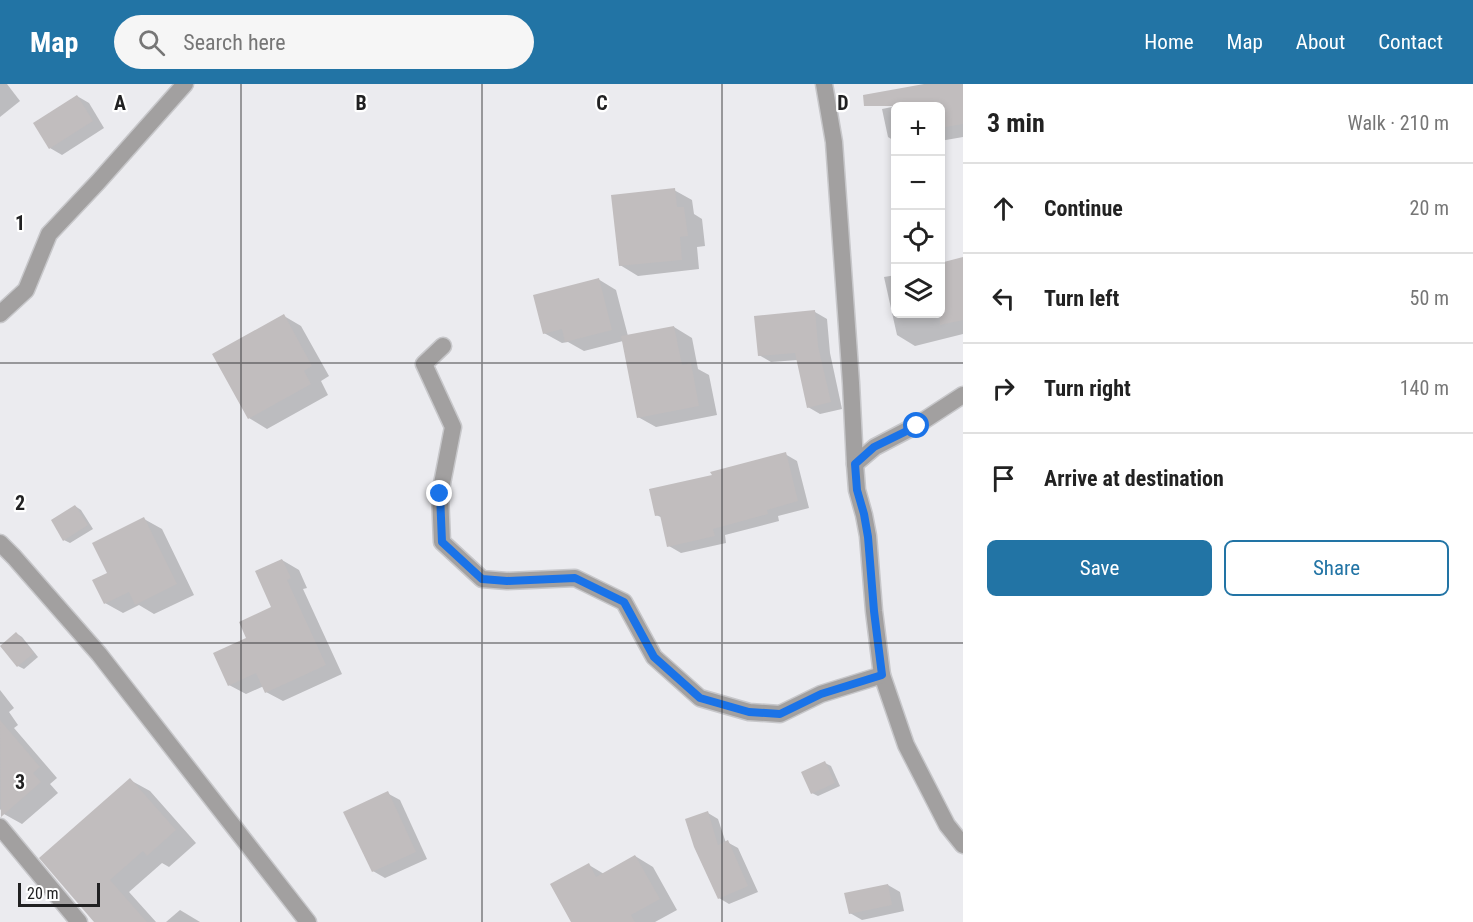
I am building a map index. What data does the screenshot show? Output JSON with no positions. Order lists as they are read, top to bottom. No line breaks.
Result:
{"scale_bar":"20 m","page":{"header":"Map","search":"Search here","nav":["Home","Map","About","Contact"],"heading":["3 min","Walk · 210 m"],"map_buttons":["+","−"],"list":[["Continue","20 m"],["Turn left","50 m"],["Turn right","140 m"],"Arrive at destination"],"buttons":["Save","Share"],"scale":"20 m"},"grid":{"columns":["A","B","C","D"],"rows":["1","2","3"]}}
